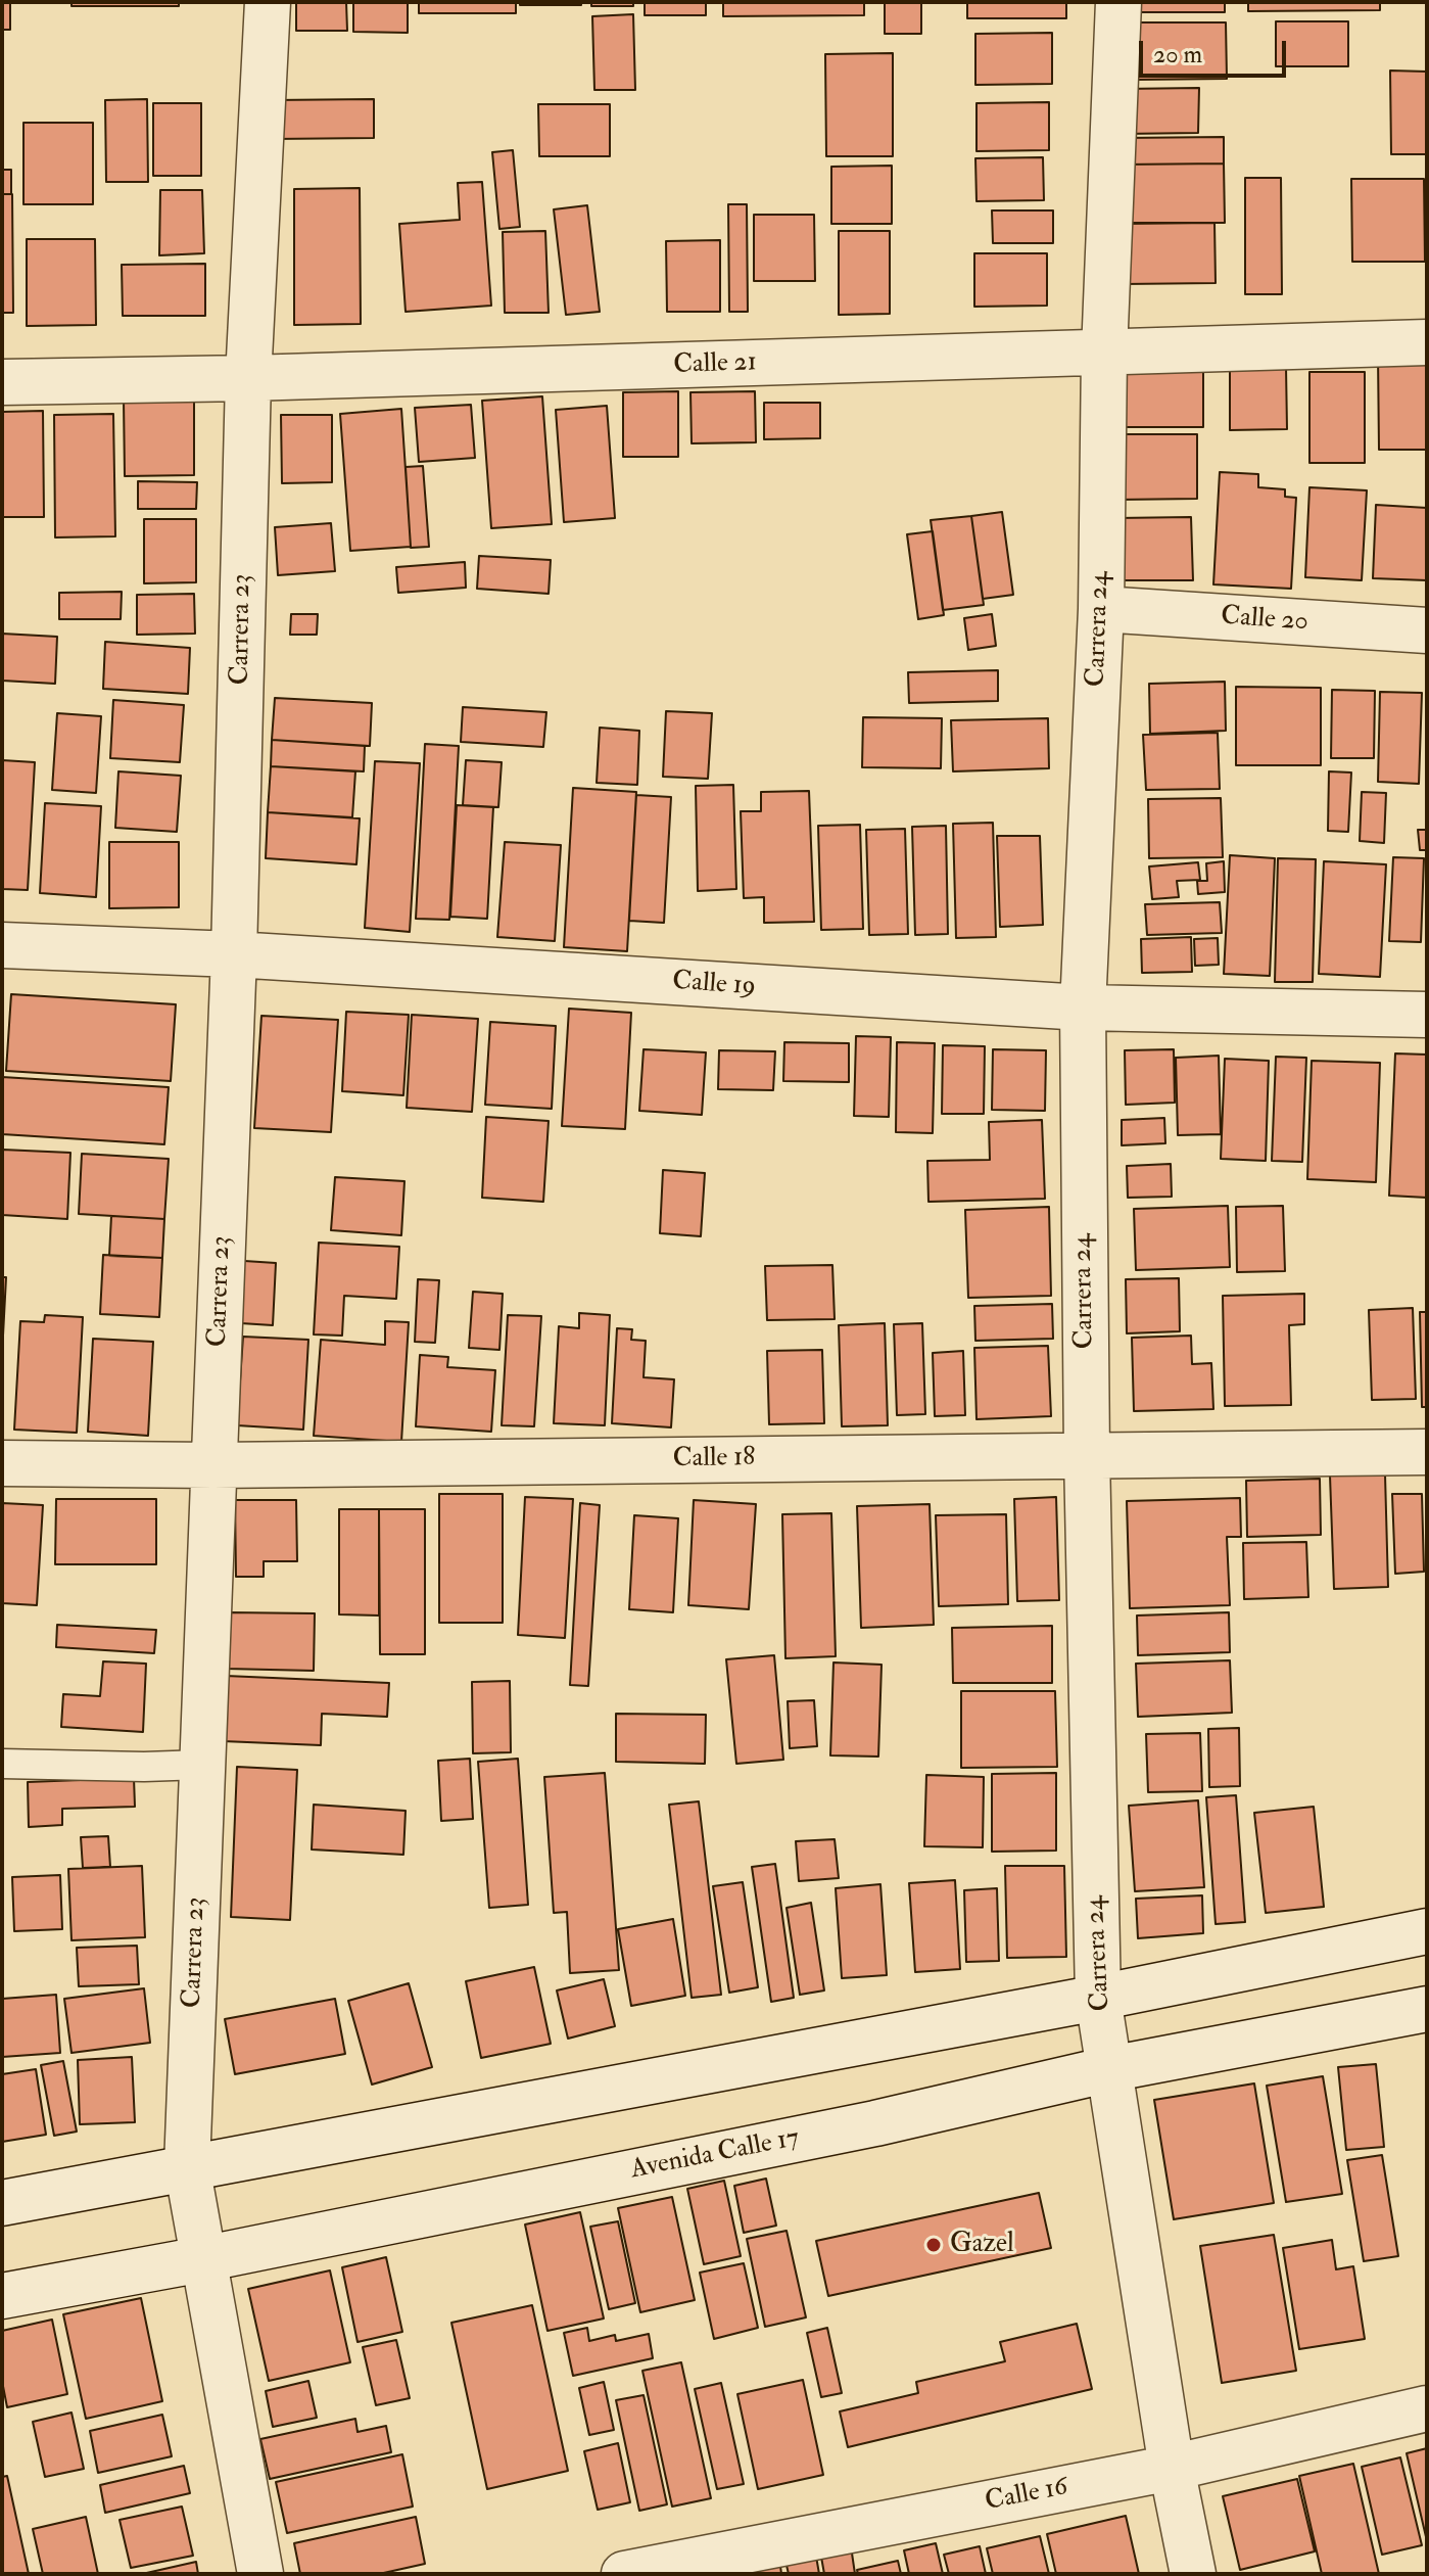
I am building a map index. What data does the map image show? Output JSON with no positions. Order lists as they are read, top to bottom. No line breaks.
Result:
{"streets":{"street":["Calle 21","Calle 20","Carrera 23","Carrera 24","Calle 19","Calle 18","Avenida Calle 17","Calle 16"]},"crossings":[["Calle 21","Carrera 23"],["Calle 21","Carrera 24"],["Calle 20","Carrera 24"],["Carrera 23","Calle 19"],["Carrera 23","Calle 18"],["Carrera 23","Avenida Calle 17"],["Carrera 24","Calle 19"],["Carrera 24","Calle 18"],["Carrera 24","Avenida Calle 17"],["Carrera 24","Calle 16"]],"places":["Gazel"],"scale_bar":"20 m"}
